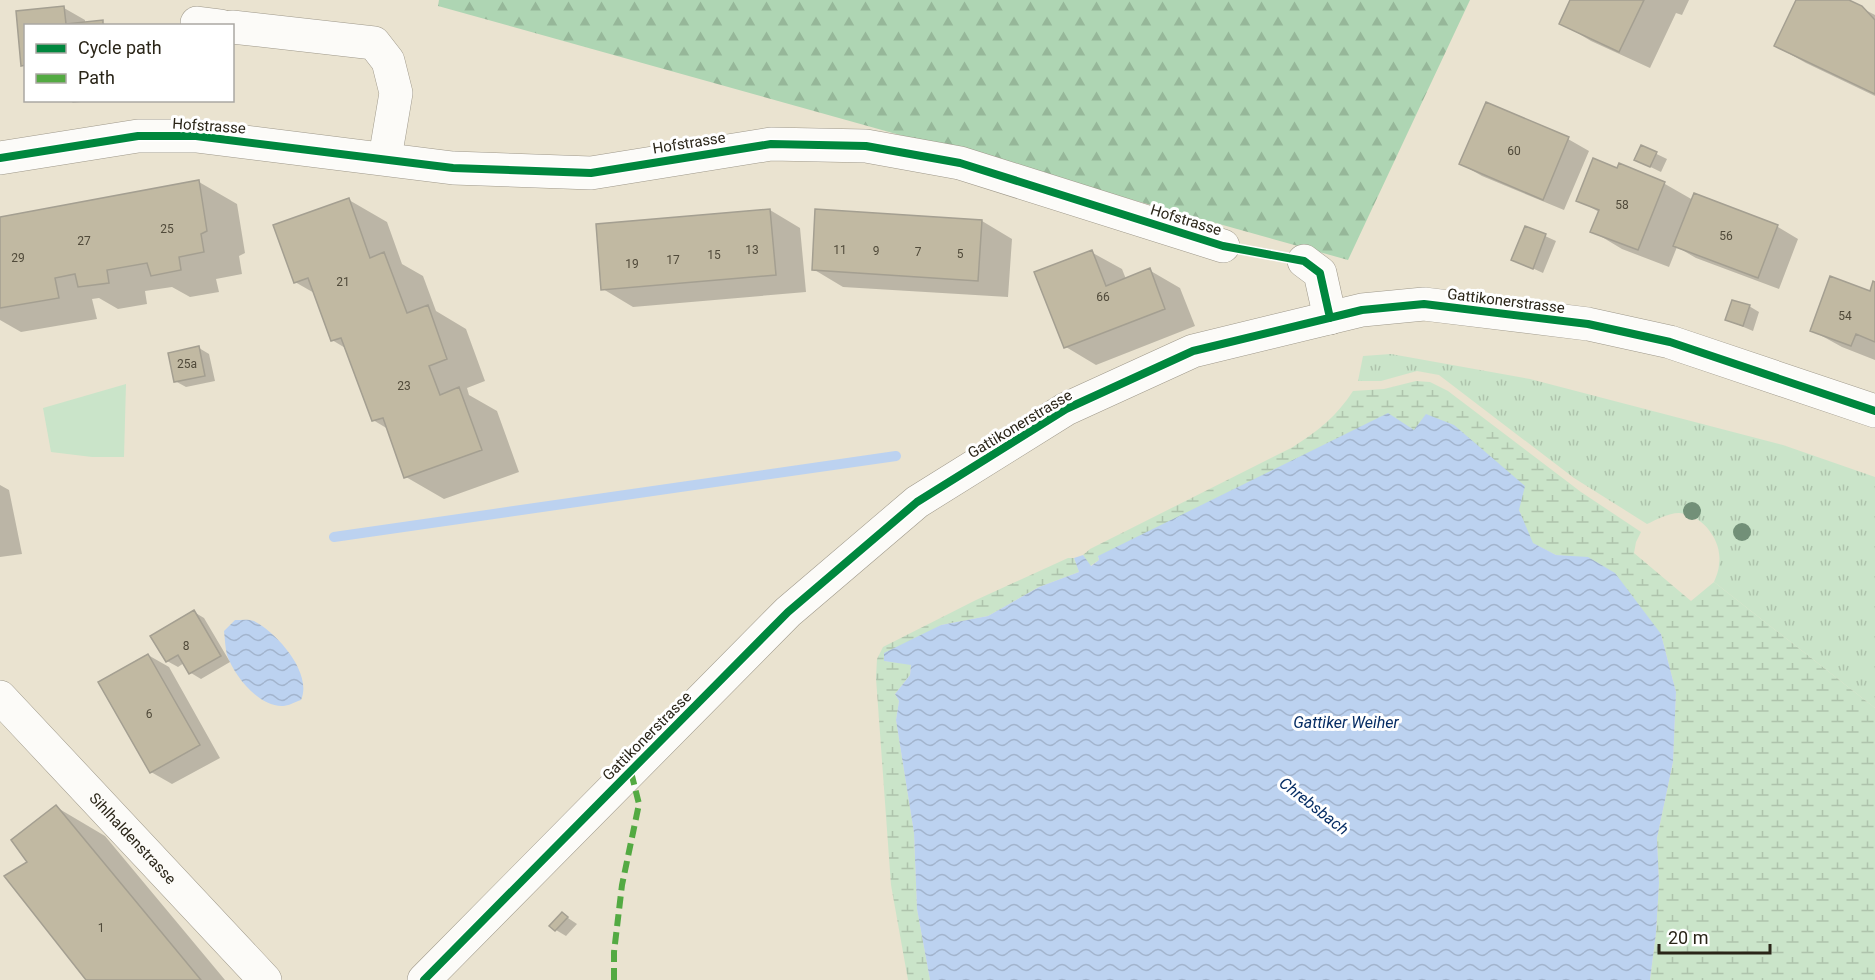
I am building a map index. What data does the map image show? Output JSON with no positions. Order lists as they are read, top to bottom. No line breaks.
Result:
{"streets":{"main road":["Hofstrasse","Gattikonerstrasse","Sihlhaldenstrasse"]},"water":["Gattiker Weiher","Chrebsbach"],"house_numbers":["60","58","25","56","27","13","11","9","7","5","15","29","17","19","21","66","54","25a","23","8","6","1"],"legend":["Cycle path","Path"],"scale_bar":"20 m"}
